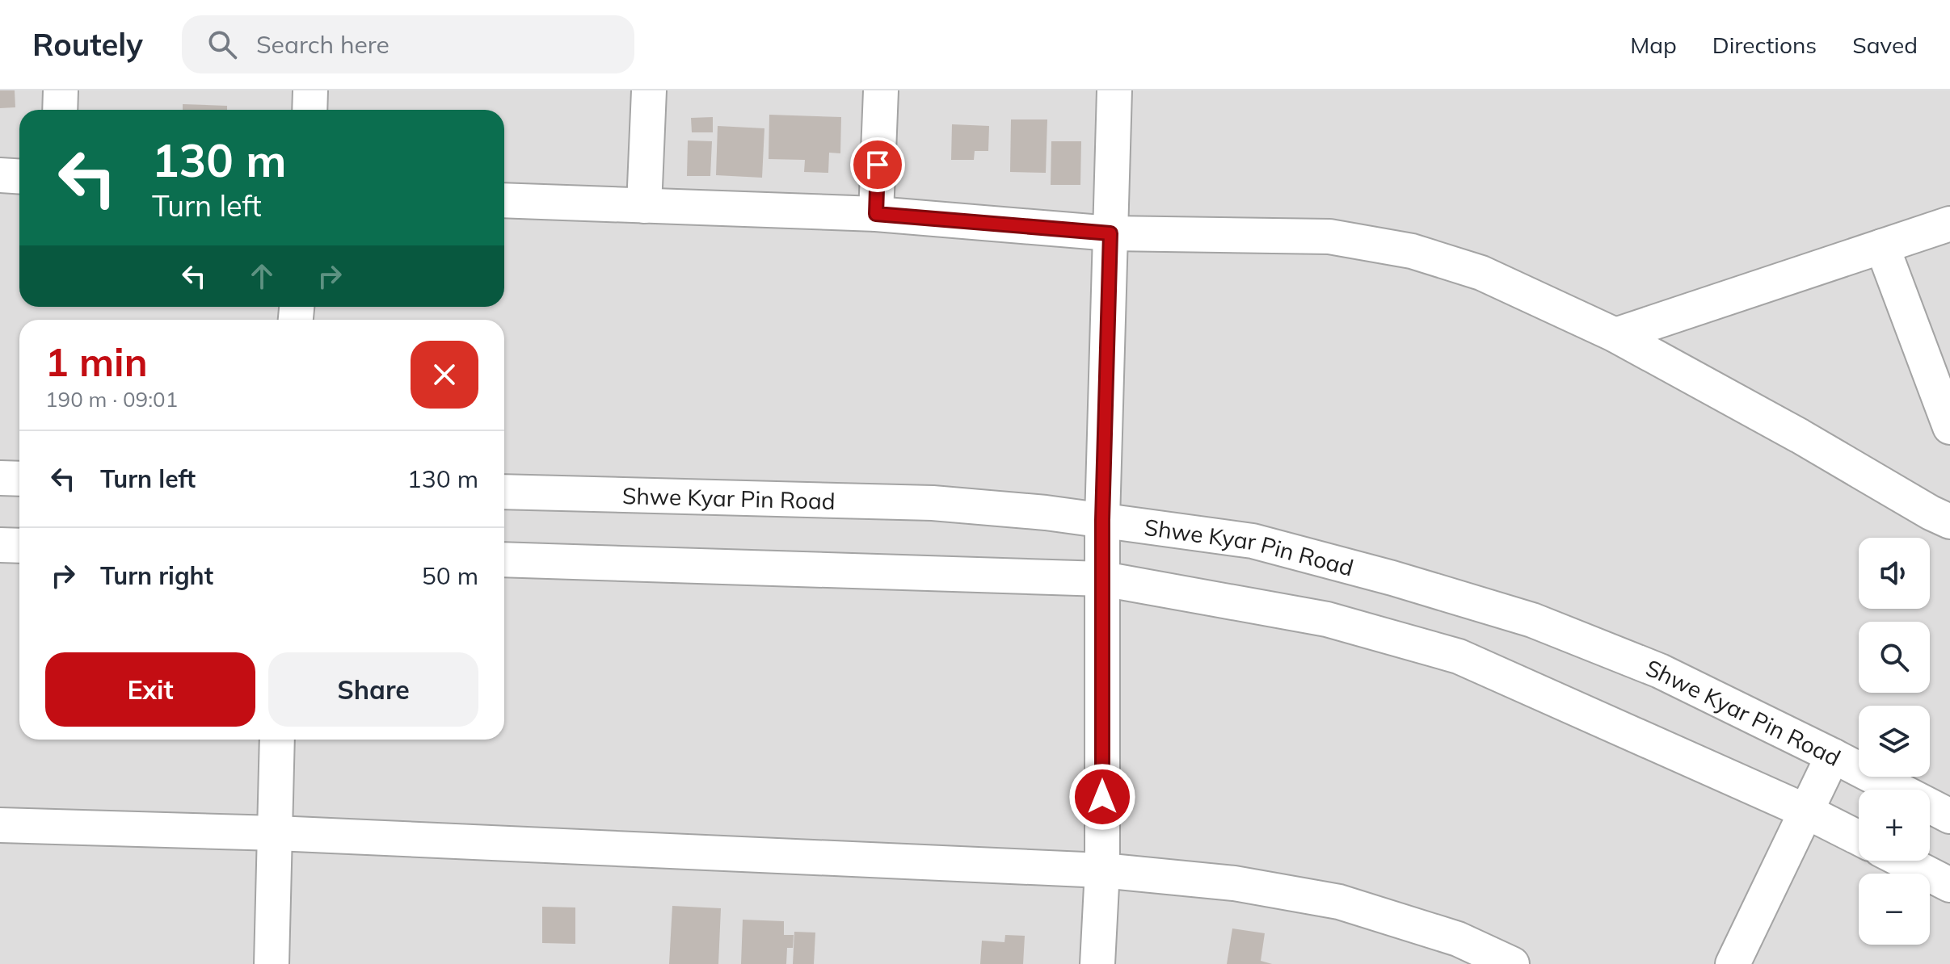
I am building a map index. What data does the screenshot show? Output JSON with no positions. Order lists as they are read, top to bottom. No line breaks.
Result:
{"streets":{"street":["Shwe Kyar Pin Road"]},"page":{"header":"Routely","search":"Search here","nav":["Map","Directions","Saved"],"turn":["130 m","Turn left"],"heading":["1 min","190 m · 09:01"],"list":[{"name":"Turn left","value":"130 m"},{"name":"Turn right","value":"50 m"}],"map_buttons":["+","−"],"buttons":["Exit","Share"]}}
